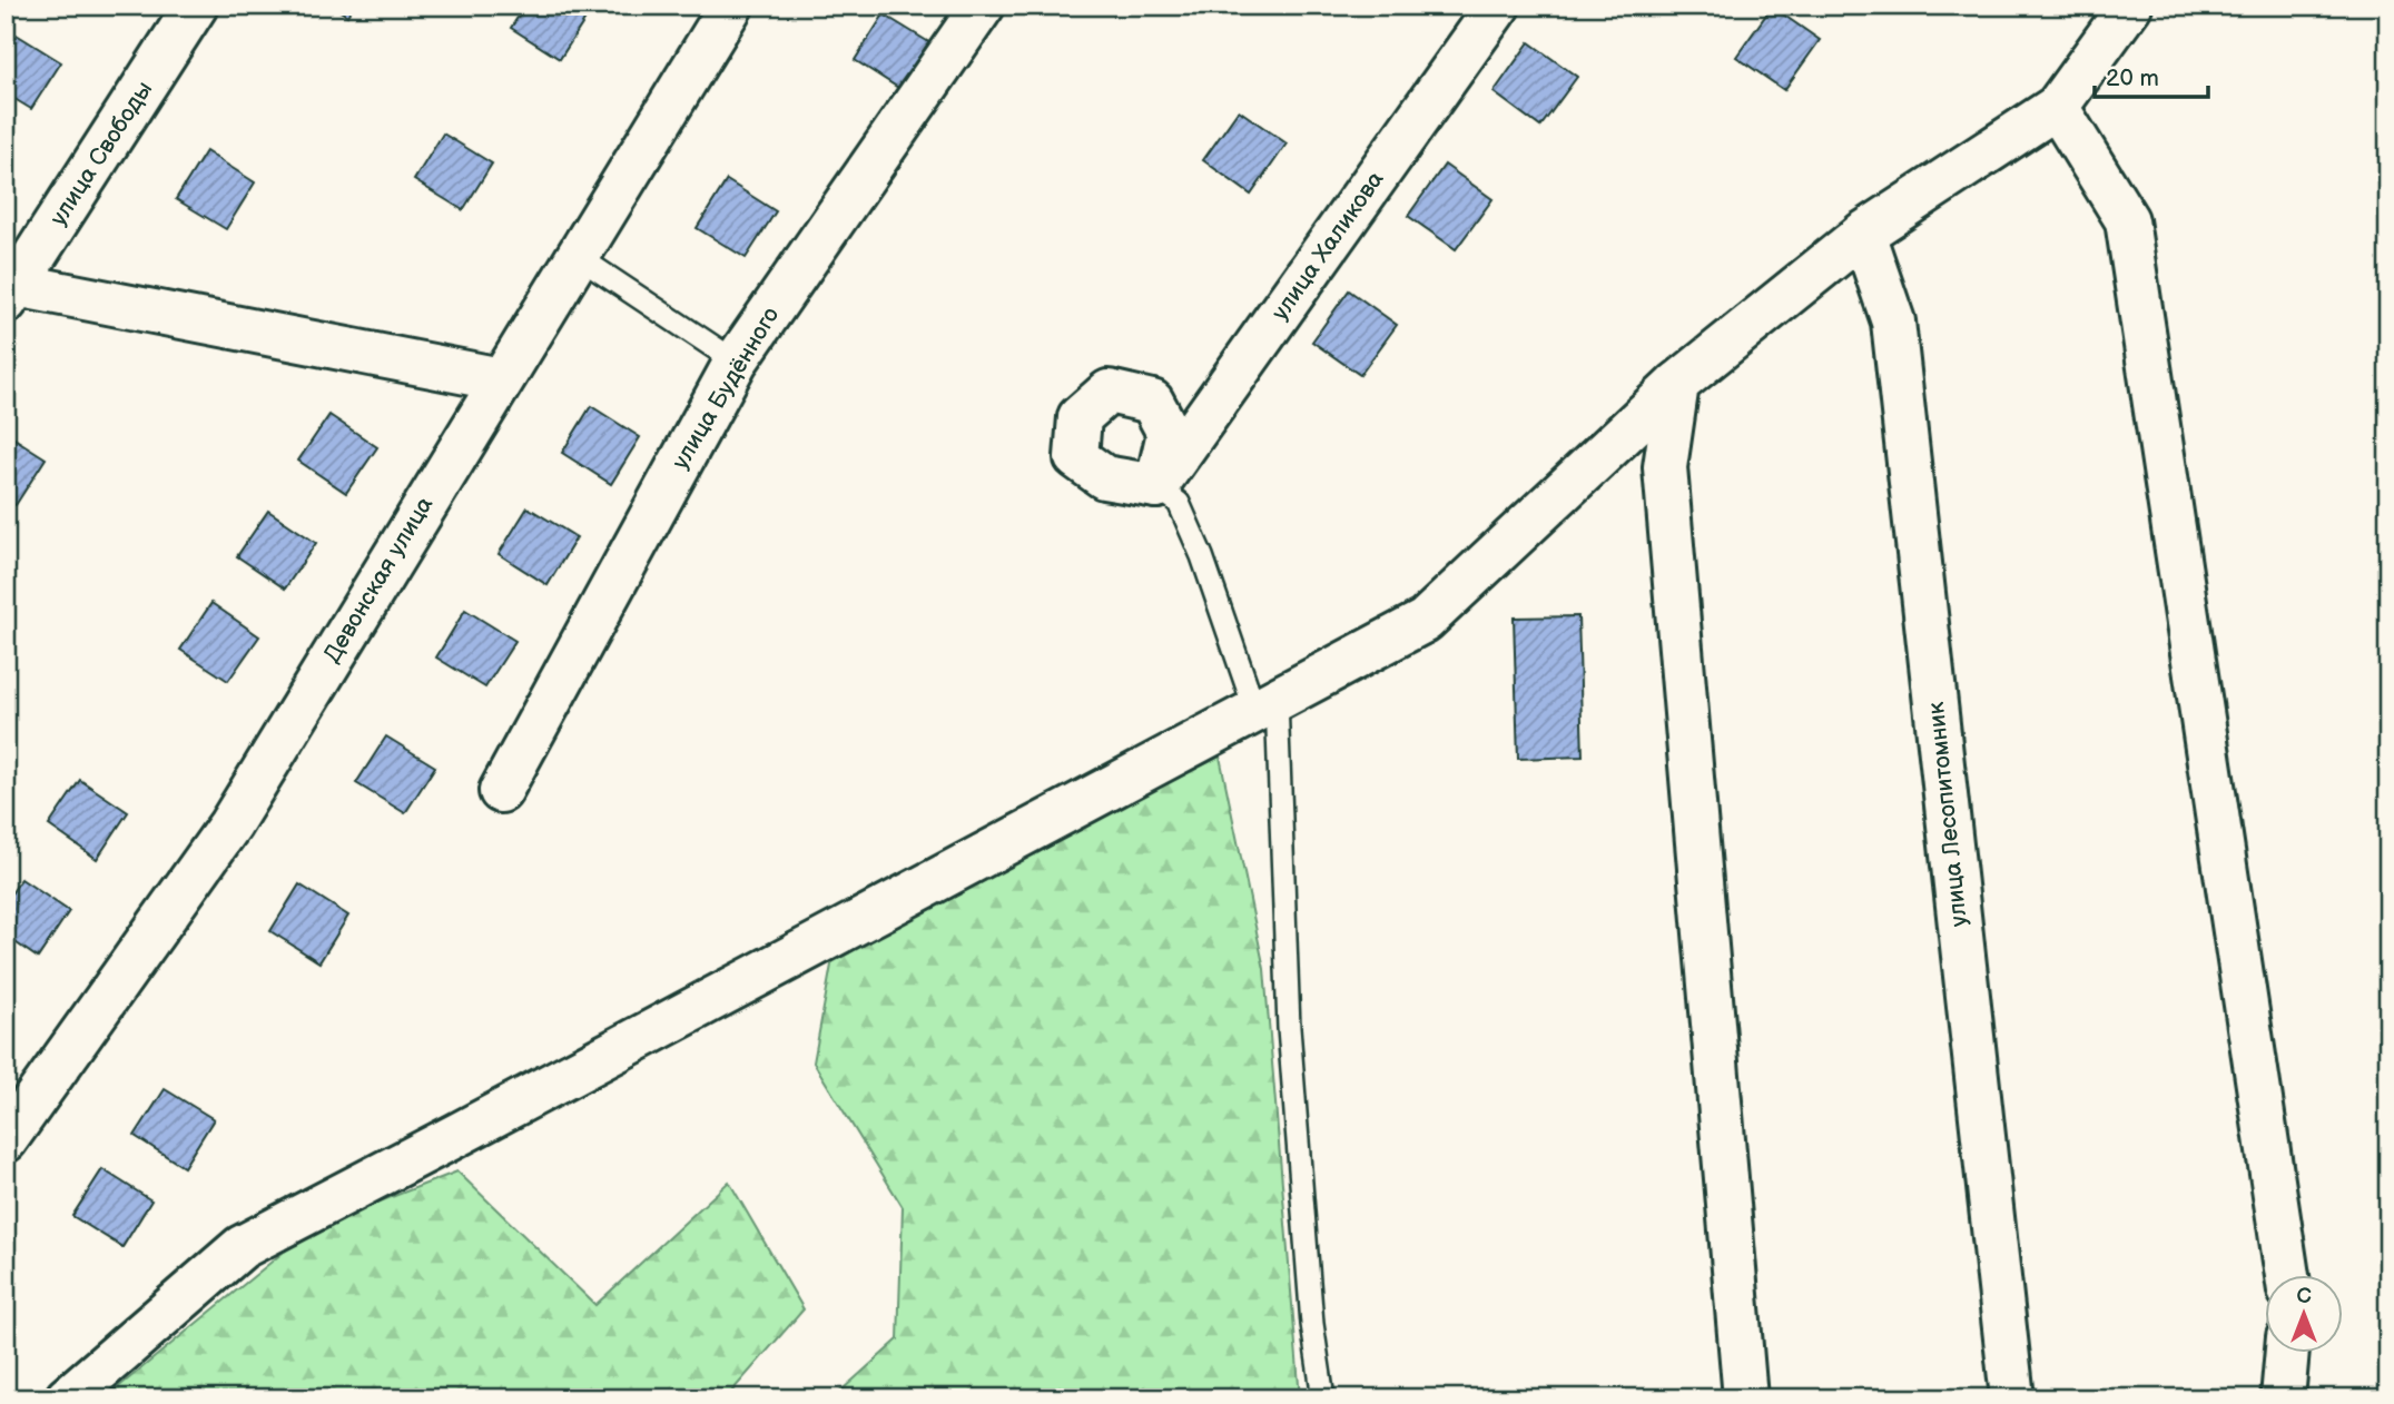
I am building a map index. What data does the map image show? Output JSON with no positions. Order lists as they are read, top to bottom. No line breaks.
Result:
{"streets":{"street":["улица Свободы","улица Халикова","улица Будённого","Девонская улица","улица Лесопитомник"]},"scale_bar":"20 m","north":"top"}
